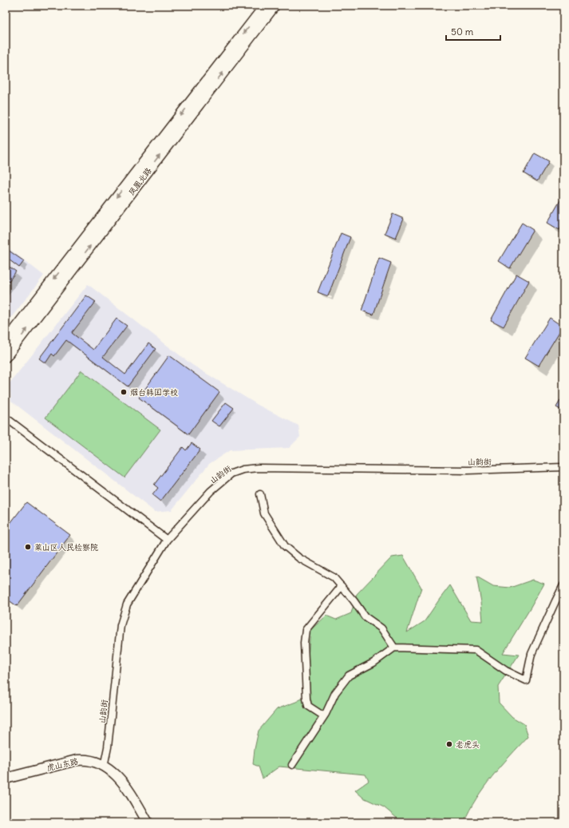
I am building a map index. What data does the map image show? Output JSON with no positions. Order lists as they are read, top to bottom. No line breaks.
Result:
{"streets":{"street":["凤凰北路","山韵街","虎山东路"]},"crossings":[["山韵街","虎山东路"]],"places":["烟台韩国学校","莱山区人民检察院","老虎头"],"scale_bar":"50 m"}
